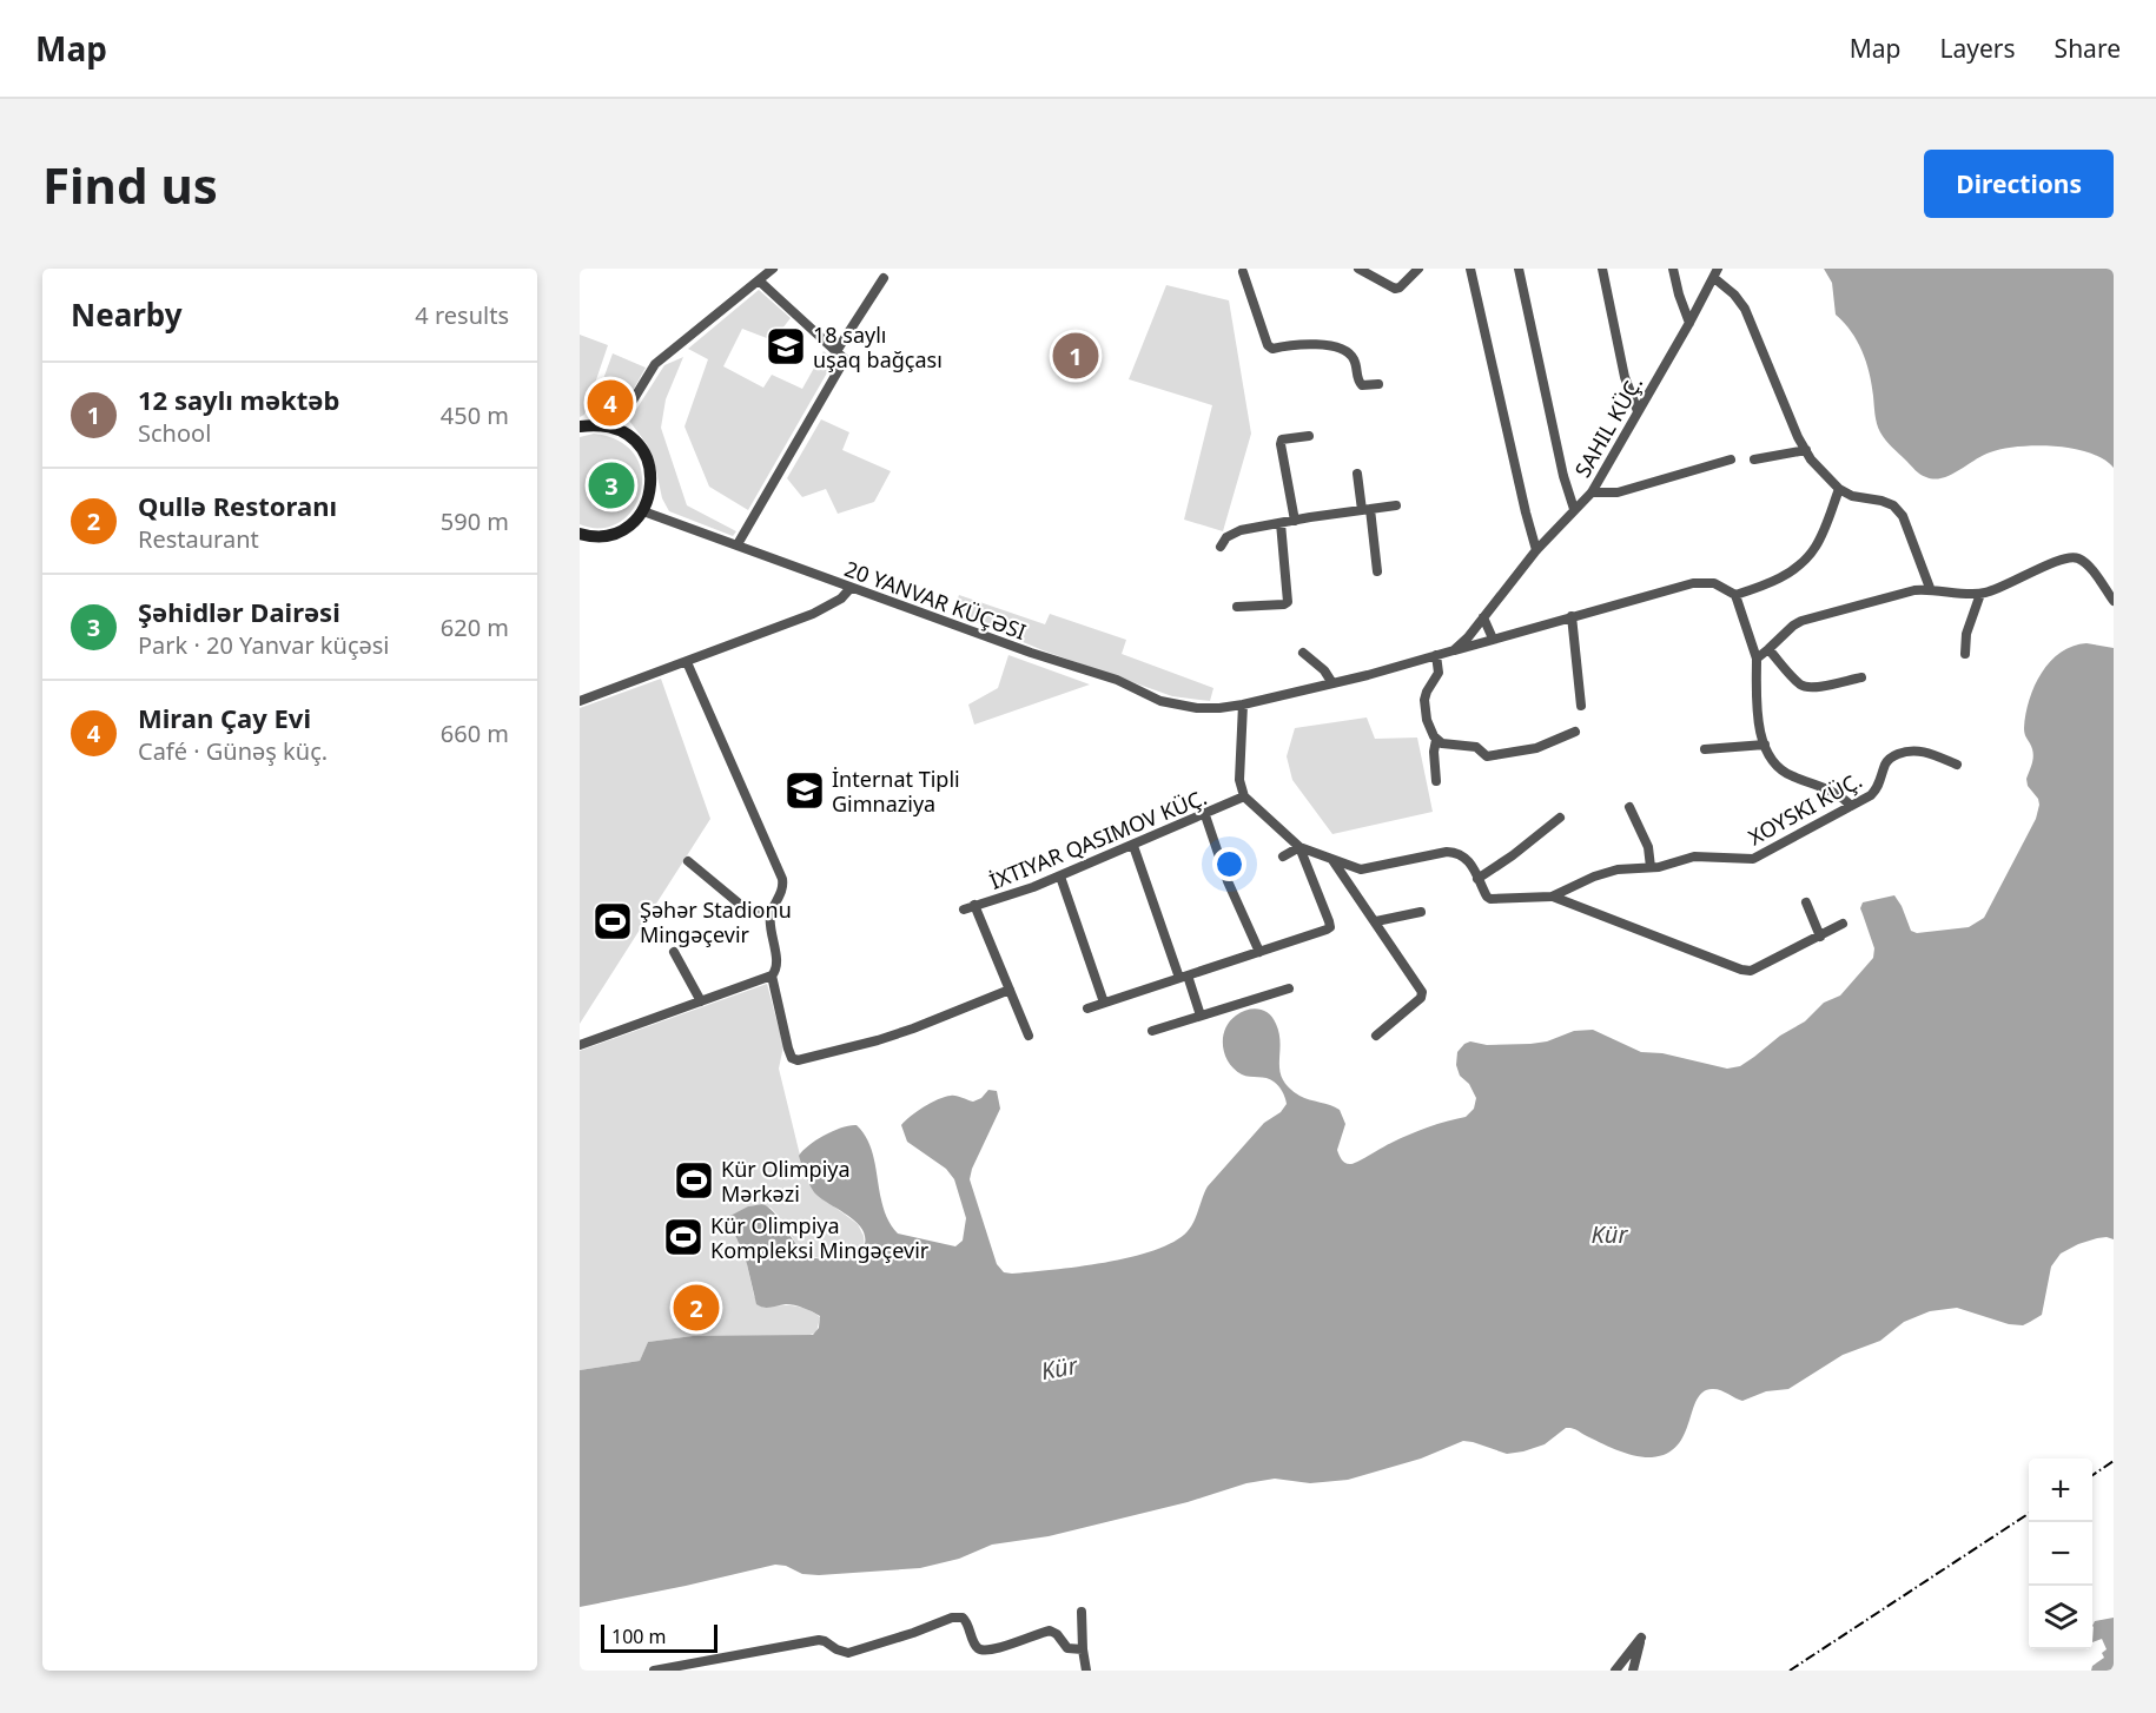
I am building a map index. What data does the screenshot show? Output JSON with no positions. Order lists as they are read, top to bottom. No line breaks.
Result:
{"streets":{"street":["SAHIL KÜÇ.","20 YANVAR KÜÇƏSI","XOYSKI KÜÇ."]},"water":["Kür"],"places":{"school or university":["18 saylı uşaq bağçası","İnternat Tipli Gimnaziya"],"sports":["Şəhər Stadionu Mingəçevir","Kür Olimpiya Mərkəzi","Kür Olimpiya Kompleksi Mingəçevir"]},"scale_bar":"100 m","page":{"header":"Map","nav":["Map","Layers","Share"],"buttons":"Directions","title":"Find us","heading":["Nearby","4 results"],"pins":["1","4","3","2"],"list":[{"mark":"1","name":"12 saylı məktəb","note":"School","value":"450 m"},{"mark":"2","name":"Qullə Restoranı","note":"Restaurant","value":"590 m"},{"mark":"3","name":"Şəhidlər Dairəsi","note":"Park · 20 Yanvar küçəsi","value":"620 m"},{"mark":"4","name":"Miran Çay Evi","note":"Café · Günəş küç.","value":"660 m"}],"map_buttons":["+","−"],"scale":"100 m"}}
